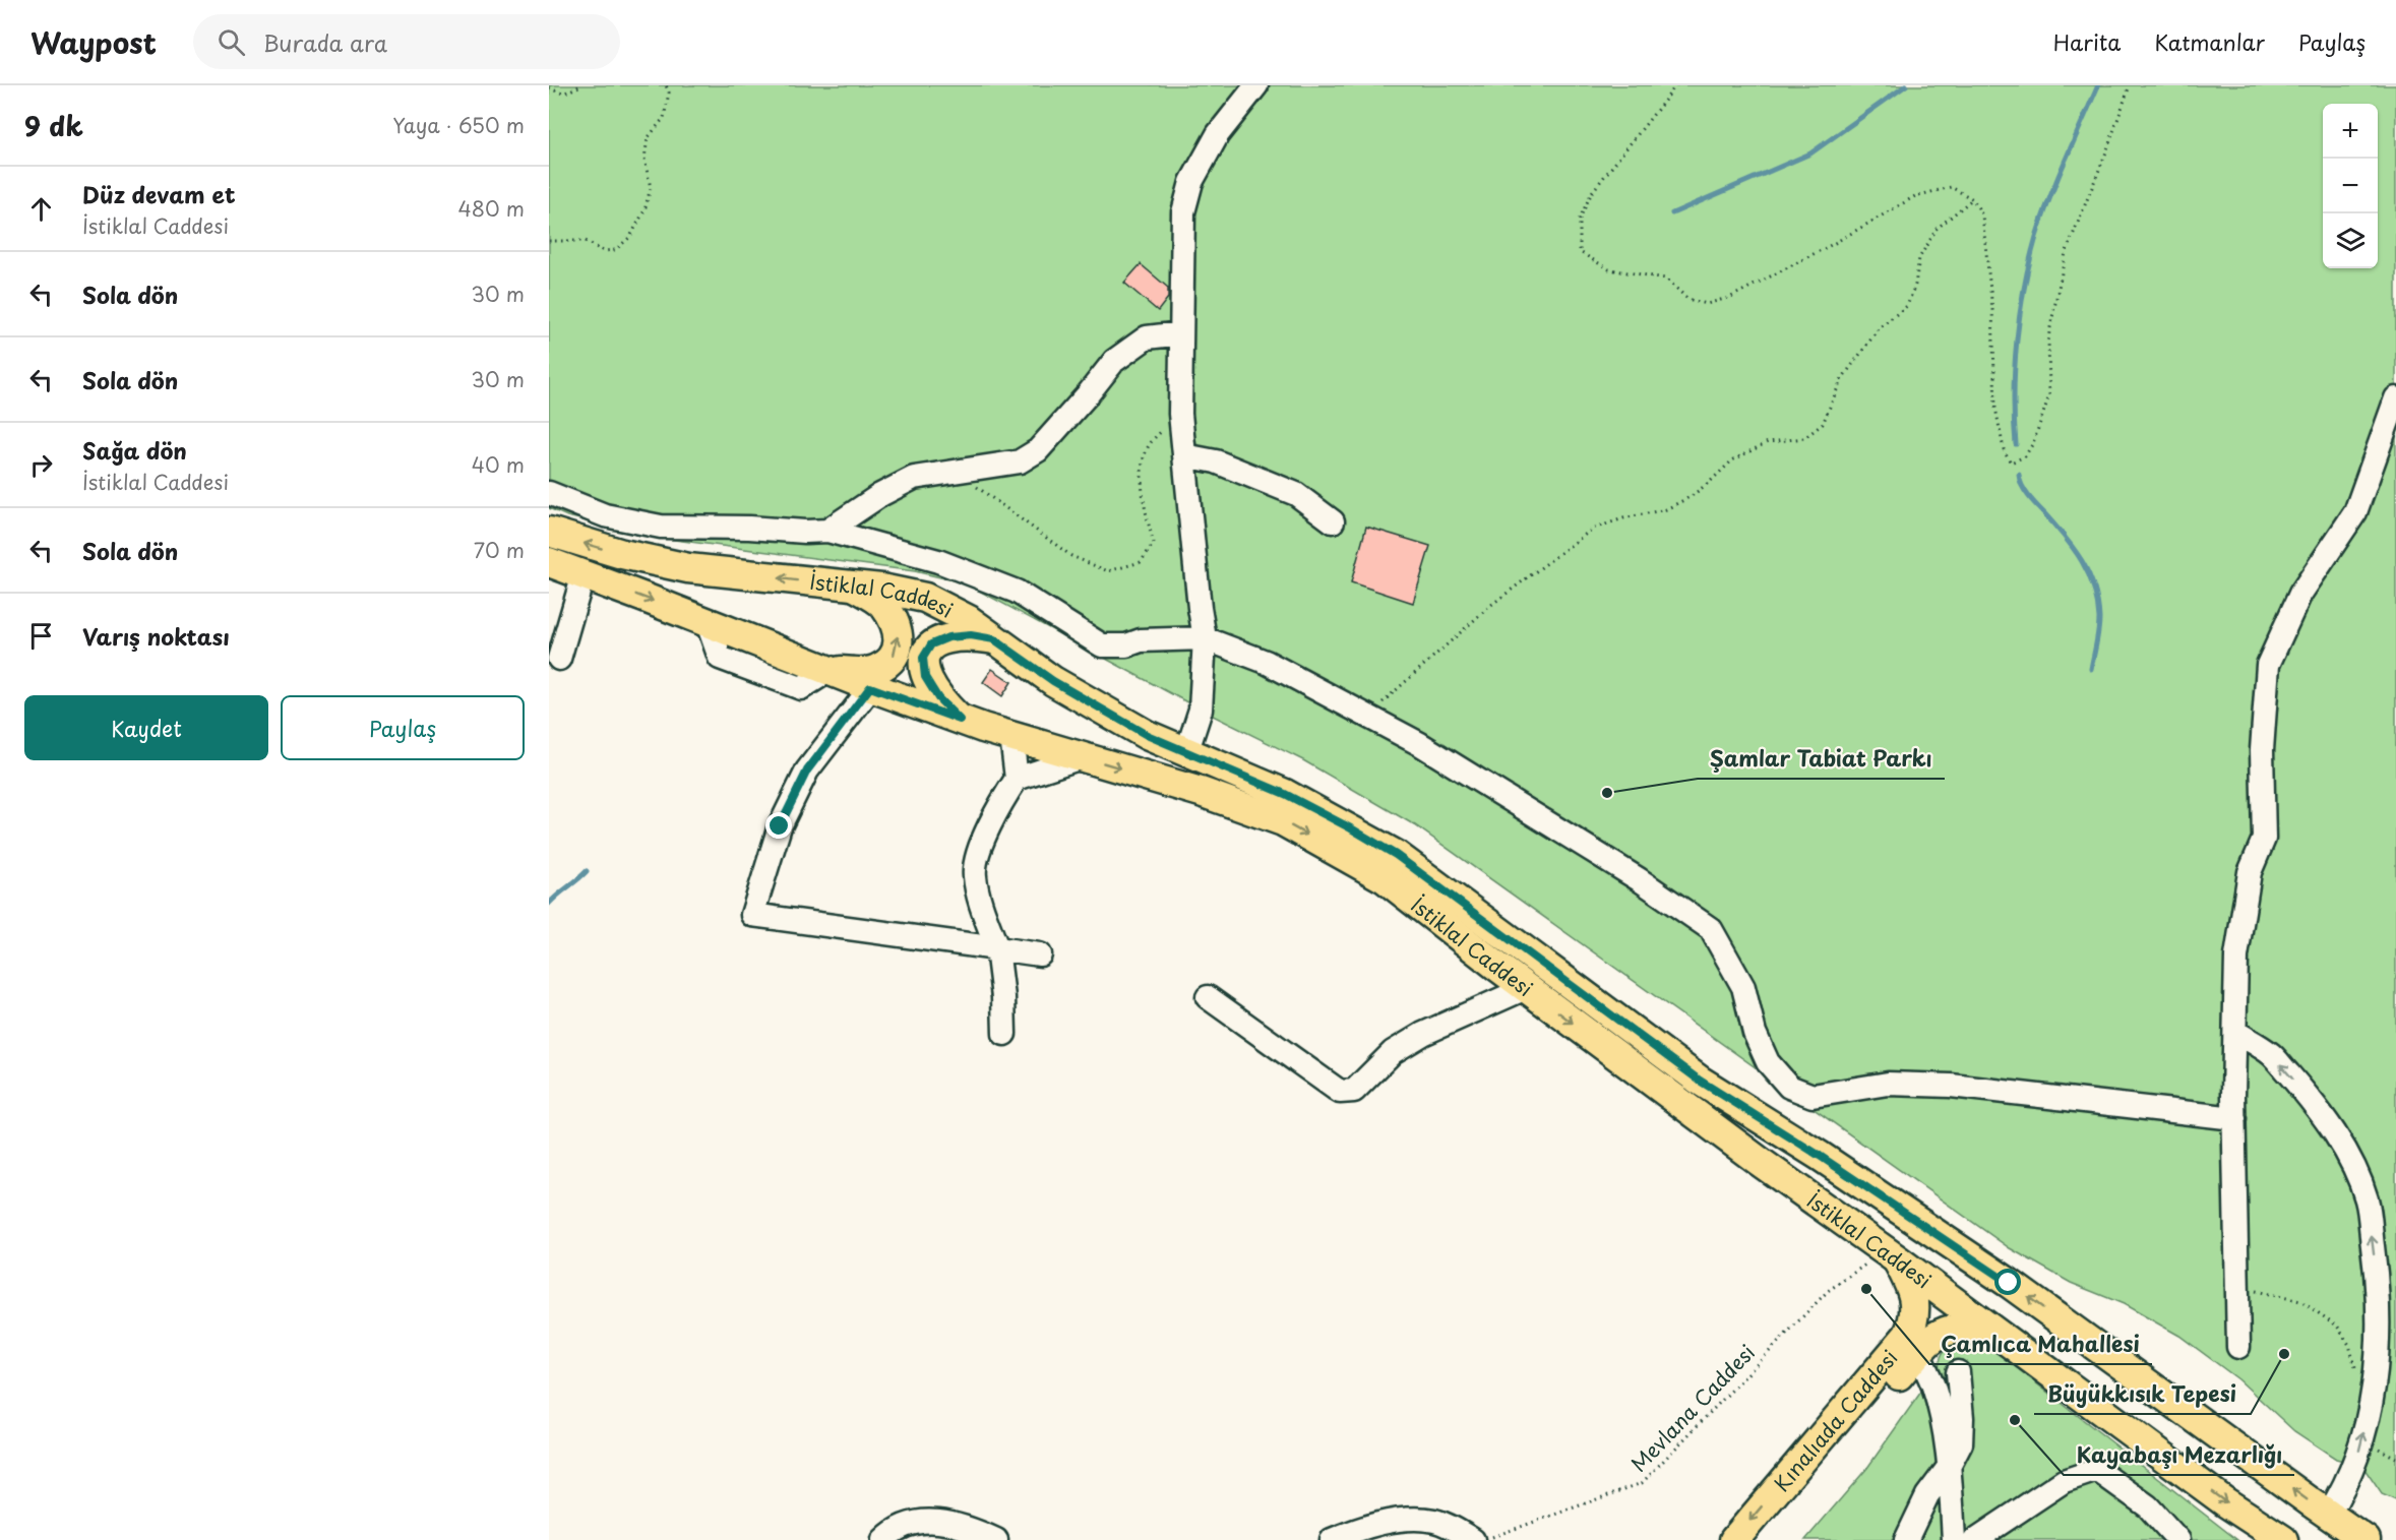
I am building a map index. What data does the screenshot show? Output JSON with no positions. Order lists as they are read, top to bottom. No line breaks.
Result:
{"streets":{"main road":["İstiklal Caddesi","Kınalıada Caddesi"],"path":["Mevlana Caddesi"]},"crossings":[["İstiklal Caddesi","Mevlana Caddesi"]],"places":["Şamlar Tabiat Parkı","Çamlıca Mahallesi","Büyükkısık Tepesi","Kayabaşı Mezarlığı"],"page":{"header":"Waypost","search":"Burada ara","nav":["Harita","Katmanlar","Paylaş"],"heading":["9 dk","Yaya · 650 m"],"map_buttons":["+","−"],"list":[["Düz devam et","İstiklal Caddesi","480 m"],["Sola dön","30 m"],["Sola dön","30 m"],["Sağa dön","İstiklal Caddesi","40 m"],["Sola dön","70 m"],"Varış noktası"],"buttons":["Kaydet","Paylaş"]}}
